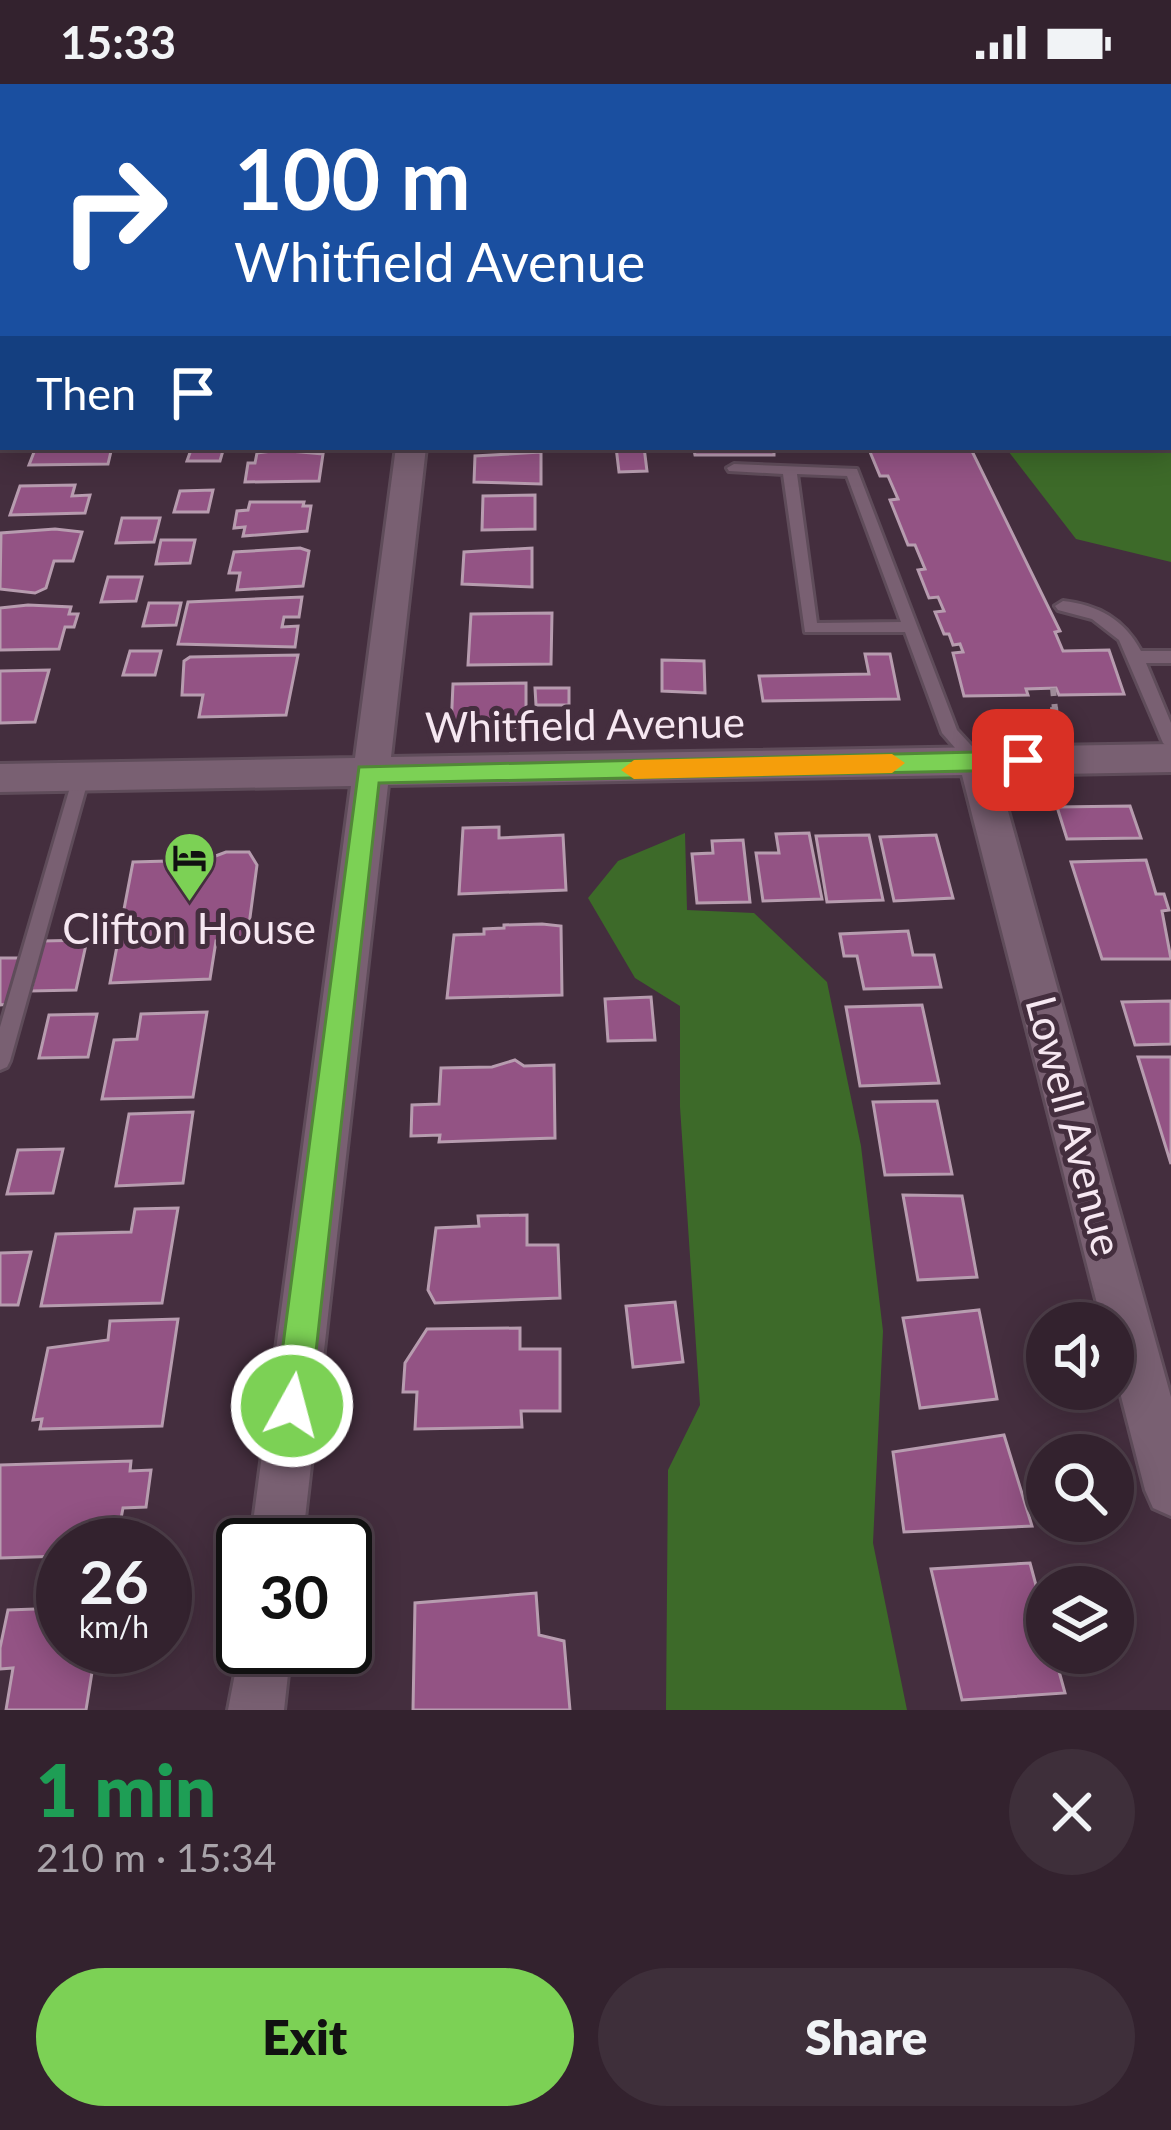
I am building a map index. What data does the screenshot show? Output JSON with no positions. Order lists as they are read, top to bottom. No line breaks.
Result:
{"streets":{"street":["Whitfield Avenue","Lowell Avenue"]},"crossings":[["Whitfield Avenue","Lowell Avenue"]],"places":{"hotel":["Clifton House"]},"page":{"status":"15:33","turn":["100 m","Whitfield Avenue"],"then":"Then","speed":"26 km/h","limit":"30","heading":["1 min","210 m · 15:34"],"buttons":["Exit","Share"]}}
